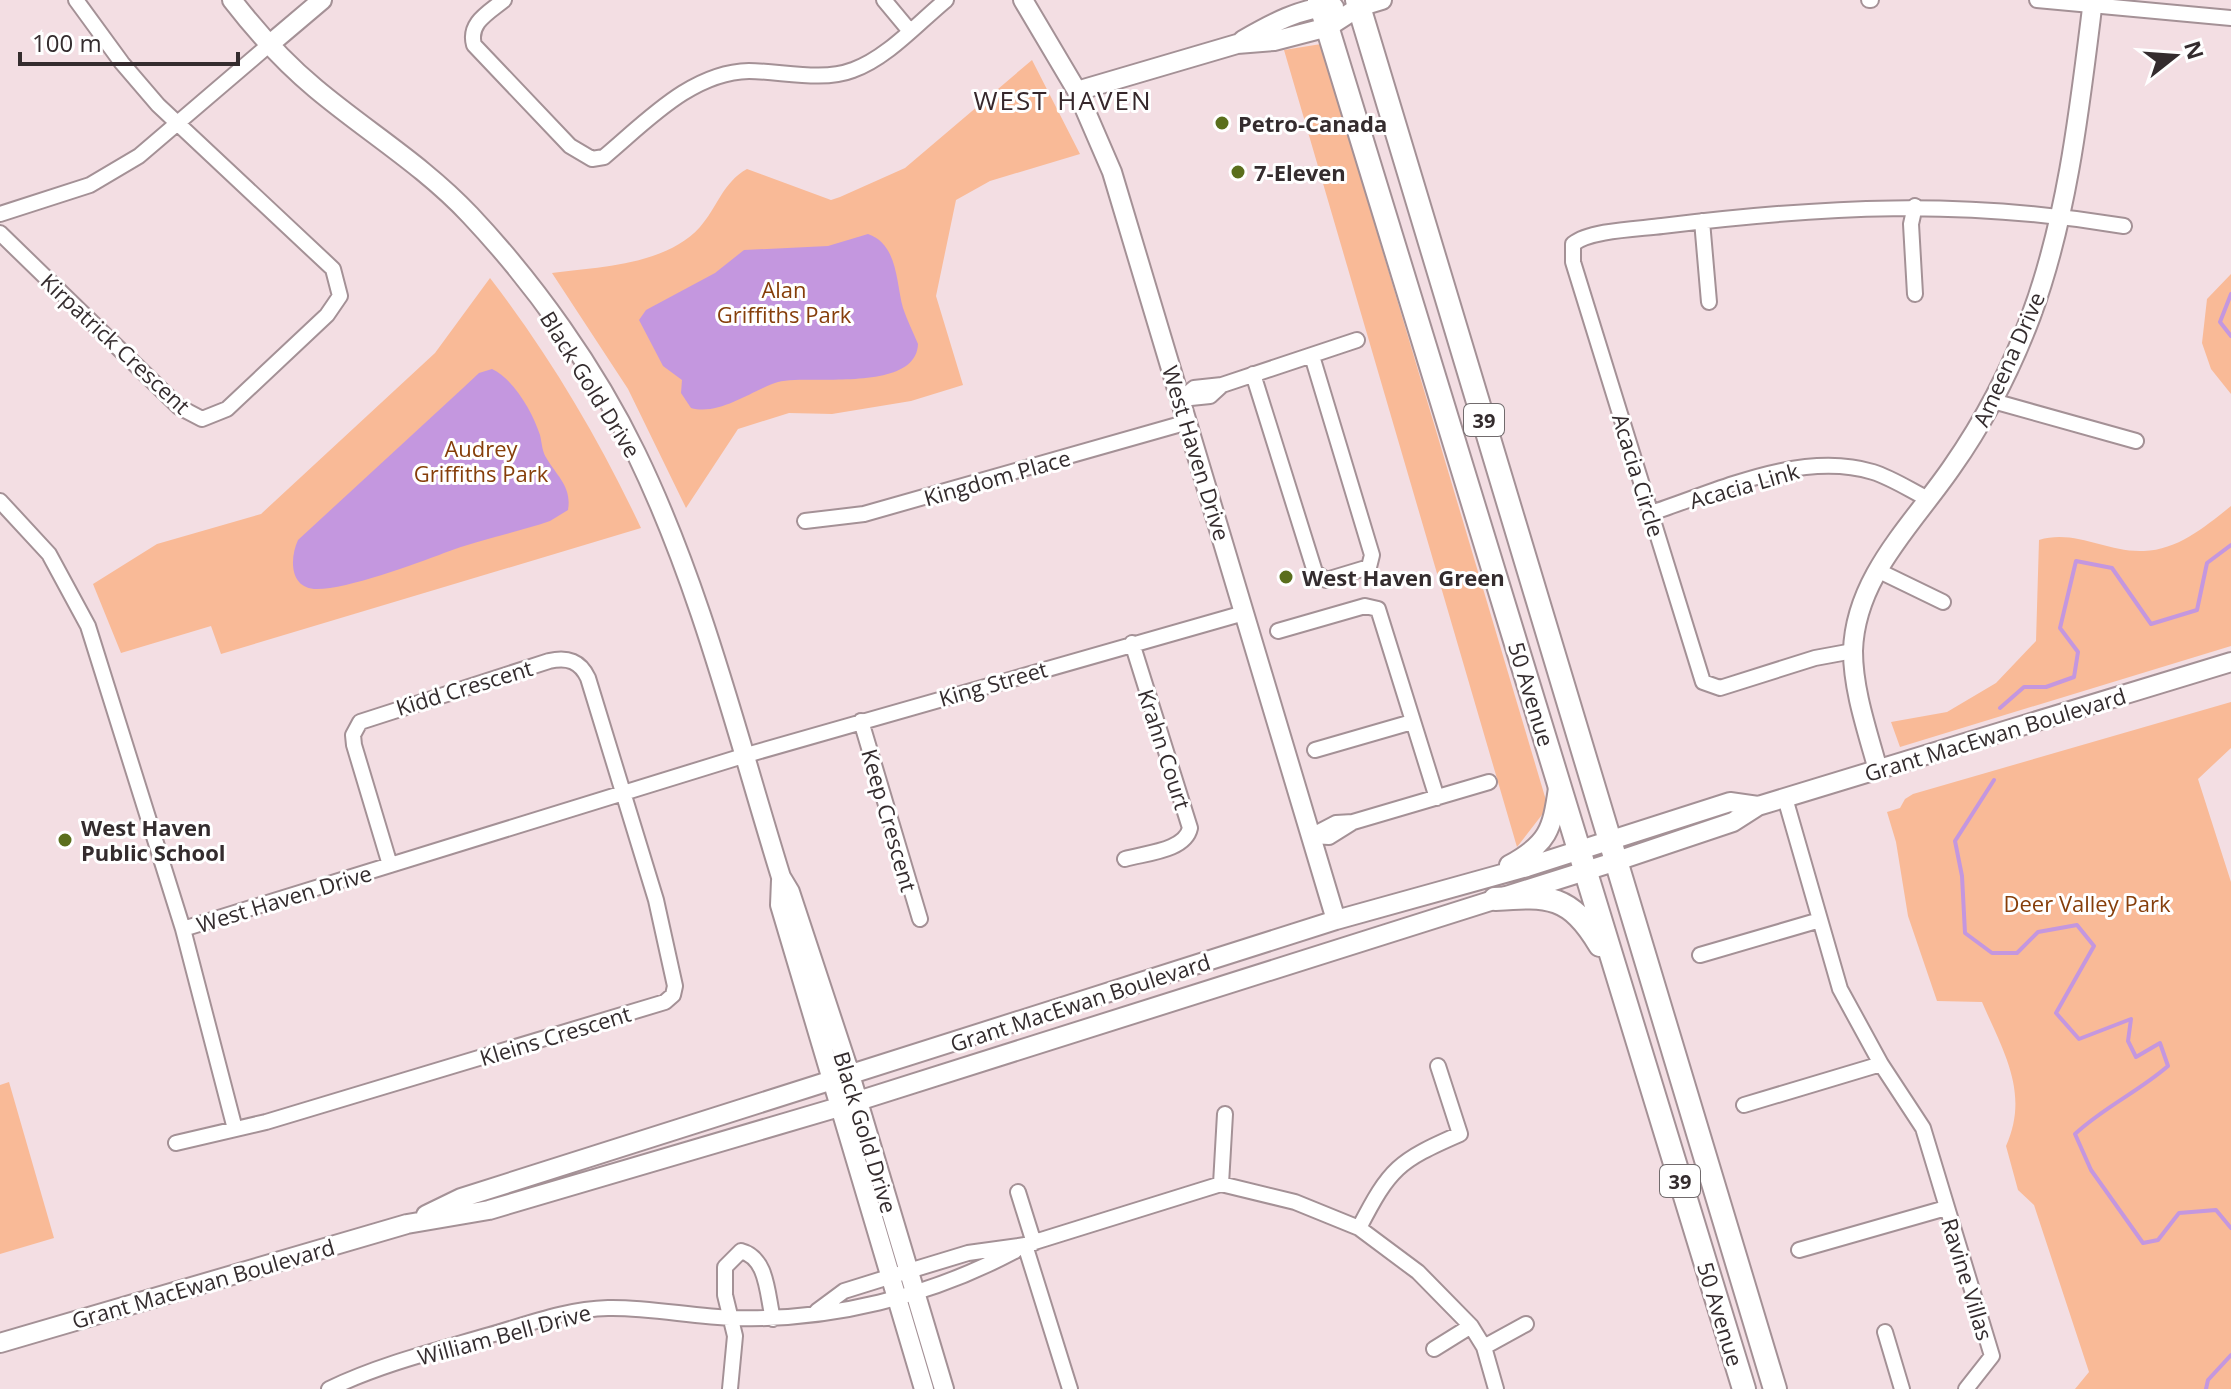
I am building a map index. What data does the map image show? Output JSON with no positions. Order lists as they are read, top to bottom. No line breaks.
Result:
{"streets":{"main road":["Ameena Drive","Black Gold Drive","39","West Haven Drive","50 Avenue","Grant MacEwan Boulevard"],"street":["Kirpatrick Crescent","Acacia Circle","Kingdom Place","Acacia Link","King Street","Kidd Crescent","Krahn Court","Keep Crescent","Kleins Crescent","Ravine Villas","William Bell Drive"]},"crossings":[["Ameena Drive","Acacia Circle"],["Ameena Drive","Acacia Link"],["Ameena Drive","Grant MacEwan Boulevard"],["Black Gold Drive","West Haven Drive"],["Black Gold Drive","King Street"],["Black Gold Drive","Grant MacEwan Boulevard"],["Black Gold Drive","William Bell Drive"],["West Haven Drive","Kingdom Place"],["West Haven Drive","King Street"],["West Haven Drive","Kidd Crescent"],["West Haven Drive","Grant MacEwan Boulevard"],["West Haven Drive","Kleins Crescent"],["Acacia Circle","Acacia Link"],["King Street","Krahn Court"],["King Street","Keep Crescent"],["Kidd Crescent","Kleins Crescent"],["50 Avenue","Grant MacEwan Boulevard"],["Grant MacEwan Boulevard","Ravine Villas"]],"districts":["WEST HAVEN"],"parks":["Alan Griffiths Park","Audrey Griffiths Park","Deer Valley Park"],"places":["Petro-Canada","7-Eleven","West Haven Green","West Haven Public School"],"scale_bar":"100 m","north":"right"}
